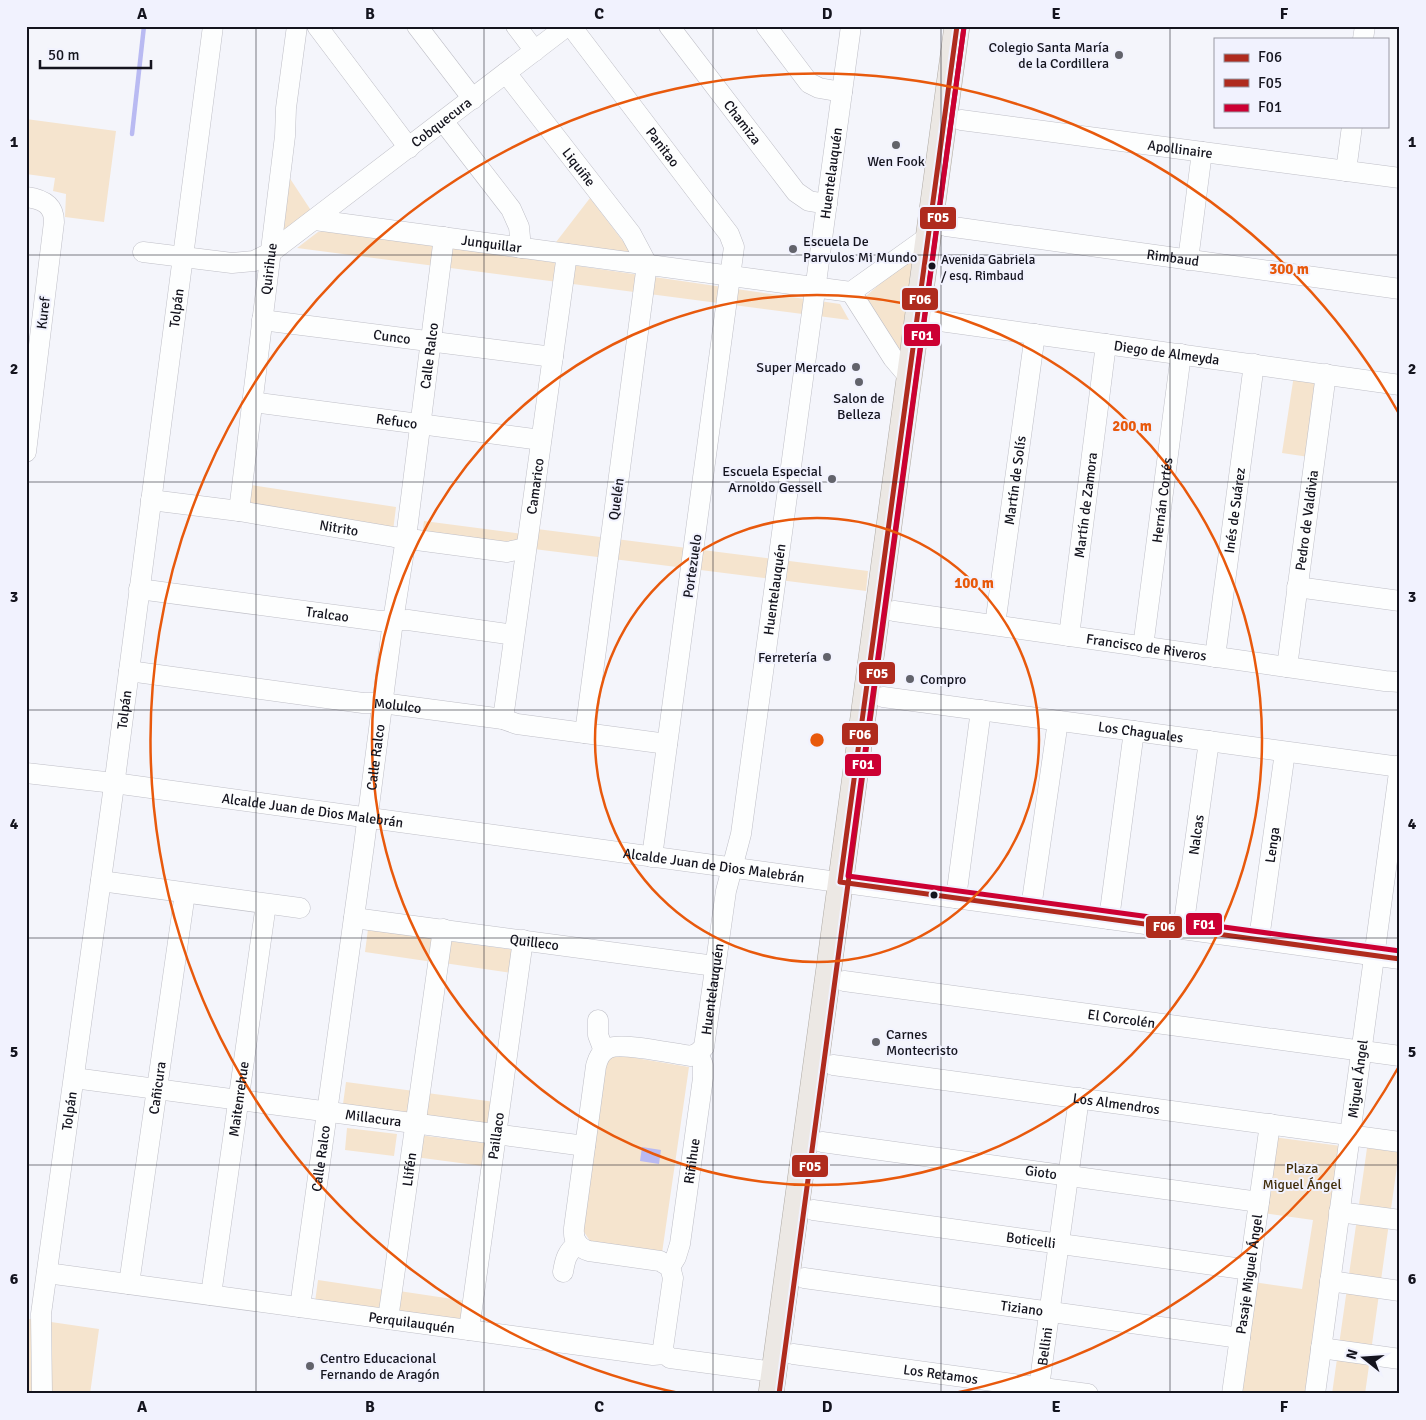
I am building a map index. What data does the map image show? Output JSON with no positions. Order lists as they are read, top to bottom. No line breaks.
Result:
{"streets":{"street":["Cobquecura","Chamiza","Panitao","Apollinaire","Liquiñe","Huentelauquén","Junquillar","Rimbaud","Quirihue","Tolpán","Kuref","Cunco","Diego de Almeyda","Calle Ralco","Refuco","Martín de Solís","Camarico","Quelén","Hernán Cortés","Martín de Zamora","Inés de Suárez","Pedro de Valdivia","Nitrito","Portezuelo","Tralcao","Francisco de Riveros","Molulco","Los Chaguales","Alcalde Juan de Dios Malebrán","Nalcas","Lenga","Quilleco","El Corcolén","Miguel Ángel","Cañicura","Maitenrehue","Los Almendros","Millacura","Paillaco","Riñihue","Llifén","Gioto","Boticelli","Pasaje Miguel Ángel","Tiziano","Perquilauquén","Bellini","Los Retamos"]},"crossings":[["Cobquecura","Liquiñe"],["Cobquecura","Junquillar"],["Chamiza","Huentelauquén"],["Panitao","Junquillar"],["Panitao","Portezuelo"],["Liquiñe","Junquillar"],["Liquiñe","Quelén"],["Huentelauquén","Junquillar"],["Huentelauquén","Alcalde Juan de Dios Malebrán"],["Huentelauquén","Quilleco"],["Huentelauquén","Riñihue"],["Junquillar","Calle Ralco"],["Junquillar","Camarico"],["Junquillar","Quelén"],["Junquillar","Portezuelo"],["Quirihue","Cunco"],["Quirihue","Refuco"],["Quirihue","Nitrito"],["Tolpán","Nitrito"],["Tolpán","Tralcao"],["Tolpán","Molulco"],["Tolpán","Alcalde Juan de Dios Malebrán"],["Tolpán","Millacura"],["Tolpán","Perquilauquén"],["Cunco","Calle Ralco"],["Cunco","Camarico"],["Diego de Almeyda","Martín de Solís"],["Diego de Almeyda","Hernán Cortés"],["Diego de Almeyda","Martín de Zamora"],["Diego de Almeyda","Inés de Suárez"],["Diego de Almeyda","Pedro de Valdivia"],["Calle Ralco","Refuco"],["Calle Ralco","Nitrito"],["Calle Ralco","Tralcao"],["Calle Ralco","Molulco"],["Calle Ralco","Alcalde Juan de Dios Malebrán"],["Calle Ralco","Quilleco"],["Calle Ralco","Millacura"],["Calle Ralco","Perquilauquén"],["Refuco","Camarico"],["Martín de Solís","Francisco de Riveros"],["Camarico","Nitrito"],["Camarico","Tralcao"],["Camarico","Molulco"],["Quelén","Molulco"],["Hernán Cortés","Francisco de Riveros"],["Martín de Zamora","Francisco de Riveros"],["Inés de Suárez","Francisco de Riveros"],["Pedro de Valdivia","Francisco de Riveros"],["Portezuelo","Molulco"],["Portezuelo","Alcalde Juan de Dios Malebrán"],["Los Chaguales","Nalcas"],["Los Chaguales","Lenga"],["Los Chaguales","Miguel Ángel"],["Alcalde Juan de Dios Malebrán","Nalcas"],["Alcalde Juan de Dios Malebrán","Lenga"],["Alcalde Juan de Dios Malebrán","Miguel Ángel"],["Quilleco","Paillaco"],["Quilleco","Llifén"],["El Corcolén","Miguel Ángel"],["Miguel Ángel","Los Almendros"],["Cañicura","Millacura"],["Cañicura","Perquilauquén"],["Maitenrehue","Millacura"],["Maitenrehue","Perquilauquén"],["Los Almendros","Pasaje Miguel Ángel"],["Los Almendros","Bellini"],["Millacura","Paillaco"],["Millacura","Llifén"],["Paillaco","Perquilauquén"],["Llifén","Perquilauquén"],["Gioto","Pasaje Miguel Ángel"],["Gioto","Bellini"],["Boticelli","Pasaje Miguel Ángel"],["Boticelli","Bellini"],["Pasaje Miguel Ángel","Tiziano"],["Tiziano","Bellini"],["Bellini","Los Retamos"]],"parks":["Plaza Miguel Ángel"],"places":["Colegio Santa María de la Cordillera","Wen Fook","Escuela De Parvulos Mi Mundo","Avenida Gabriela / esq. Rimbaud","Super Mercado","Salon de Belleza","Escuela Especial Arnoldo Gessell","Ferretería","Compro","Carnes Montecristo","Centro Educacional Fernando de Aragón"],"lines":["transit line F06","transit line F05","transit line F01"],"legend":["F06","F05","F01"],"scale_bar":"50 m","north":"left","grid":{"columns":["A","B","C","D","E","F"],"rows":["1","2","3","4","5","6"]},"rings":["300 m","200 m","100 m"]}
